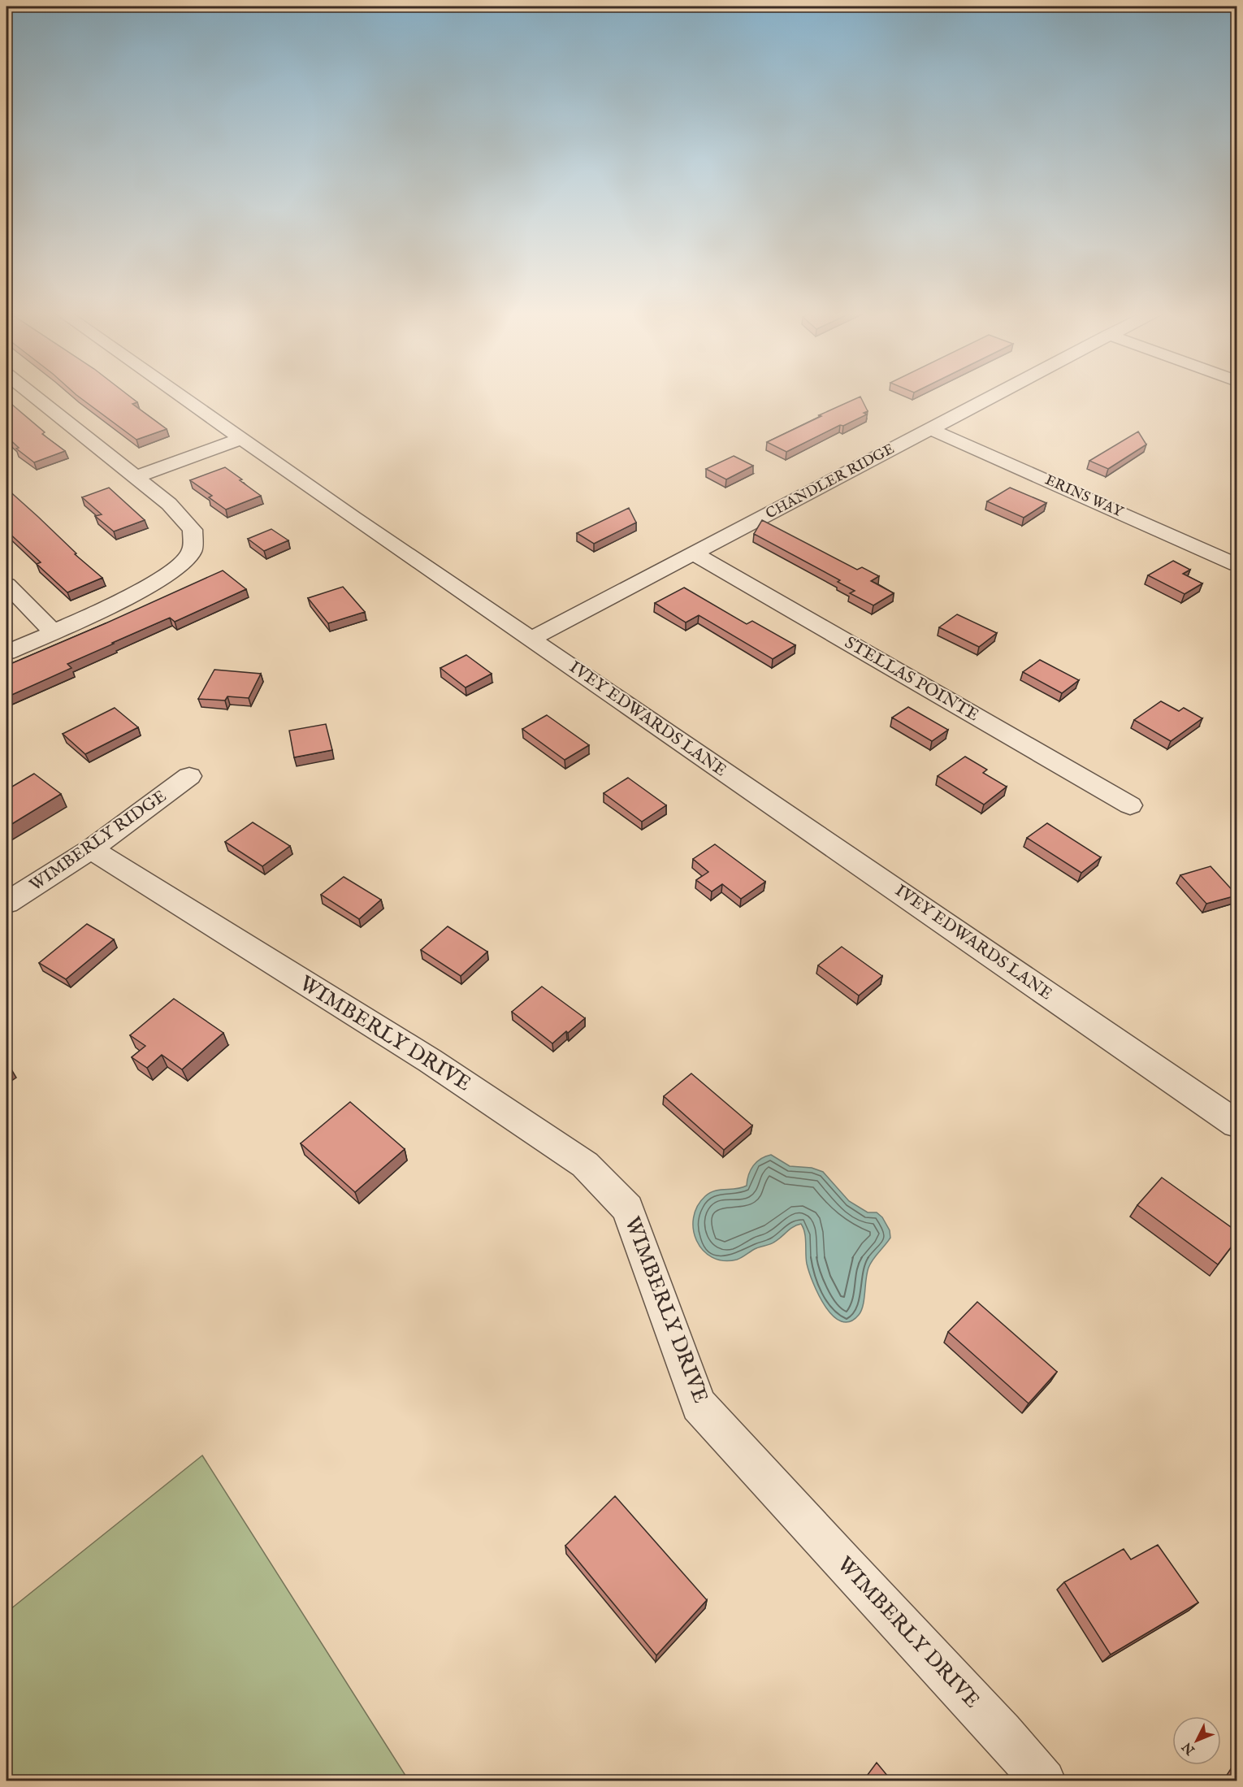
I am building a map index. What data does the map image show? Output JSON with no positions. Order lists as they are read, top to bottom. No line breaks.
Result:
{"streets":{"street":["CHANDLER RIDGE","ERINS WAY","STELLAS POINTE","IVEY EDWARDS LANE","WIMBERLY RIDGE","WIMBERLY DRIVE"]},"crossings":[["CHANDLER RIDGE","ERINS WAY"],["CHANDLER RIDGE","STELLAS POINTE"],["CHANDLER RIDGE","IVEY EDWARDS LANE"],["WIMBERLY RIDGE","WIMBERLY DRIVE"]],"north":"bottom left"}
